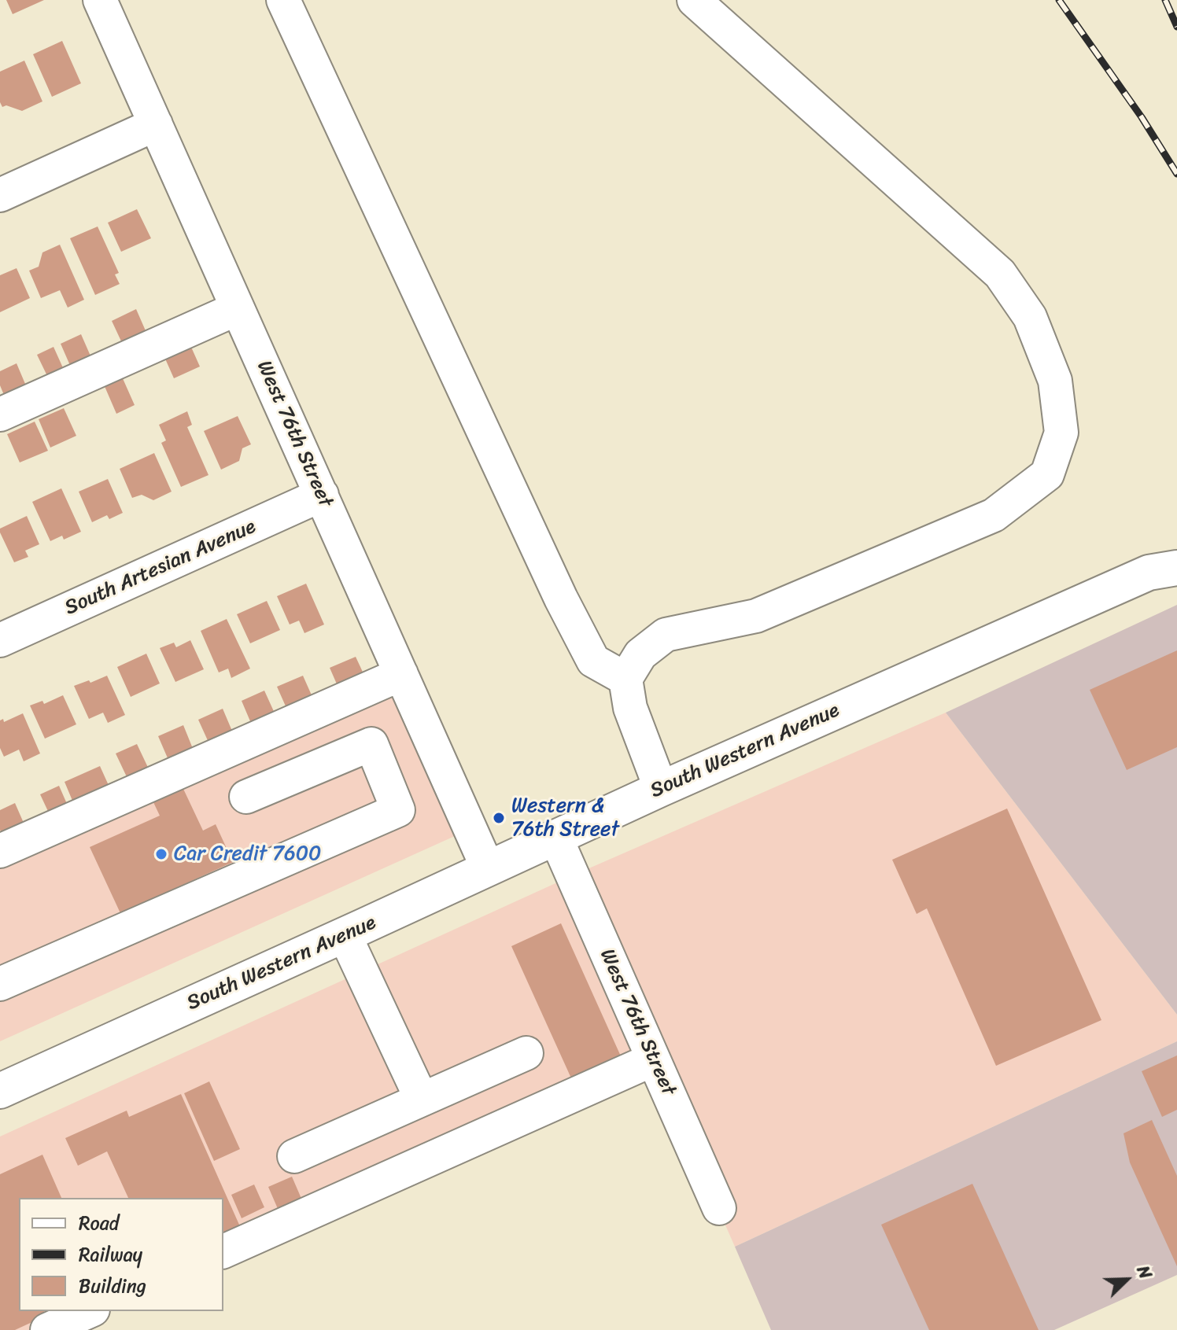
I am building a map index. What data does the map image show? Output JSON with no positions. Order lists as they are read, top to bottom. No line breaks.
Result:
{"streets":{"main road":["South Western Avenue"],"street":["West 76th Street","South Artesian Avenue"]},"crossings":[["West 76th Street","South Artesian Avenue"],["West 76th Street","South Western Avenue"]],"places":["Western & 76th Street","Car Credit 7600"],"legend":["Road","Railway","Building"],"north":"top right"}
